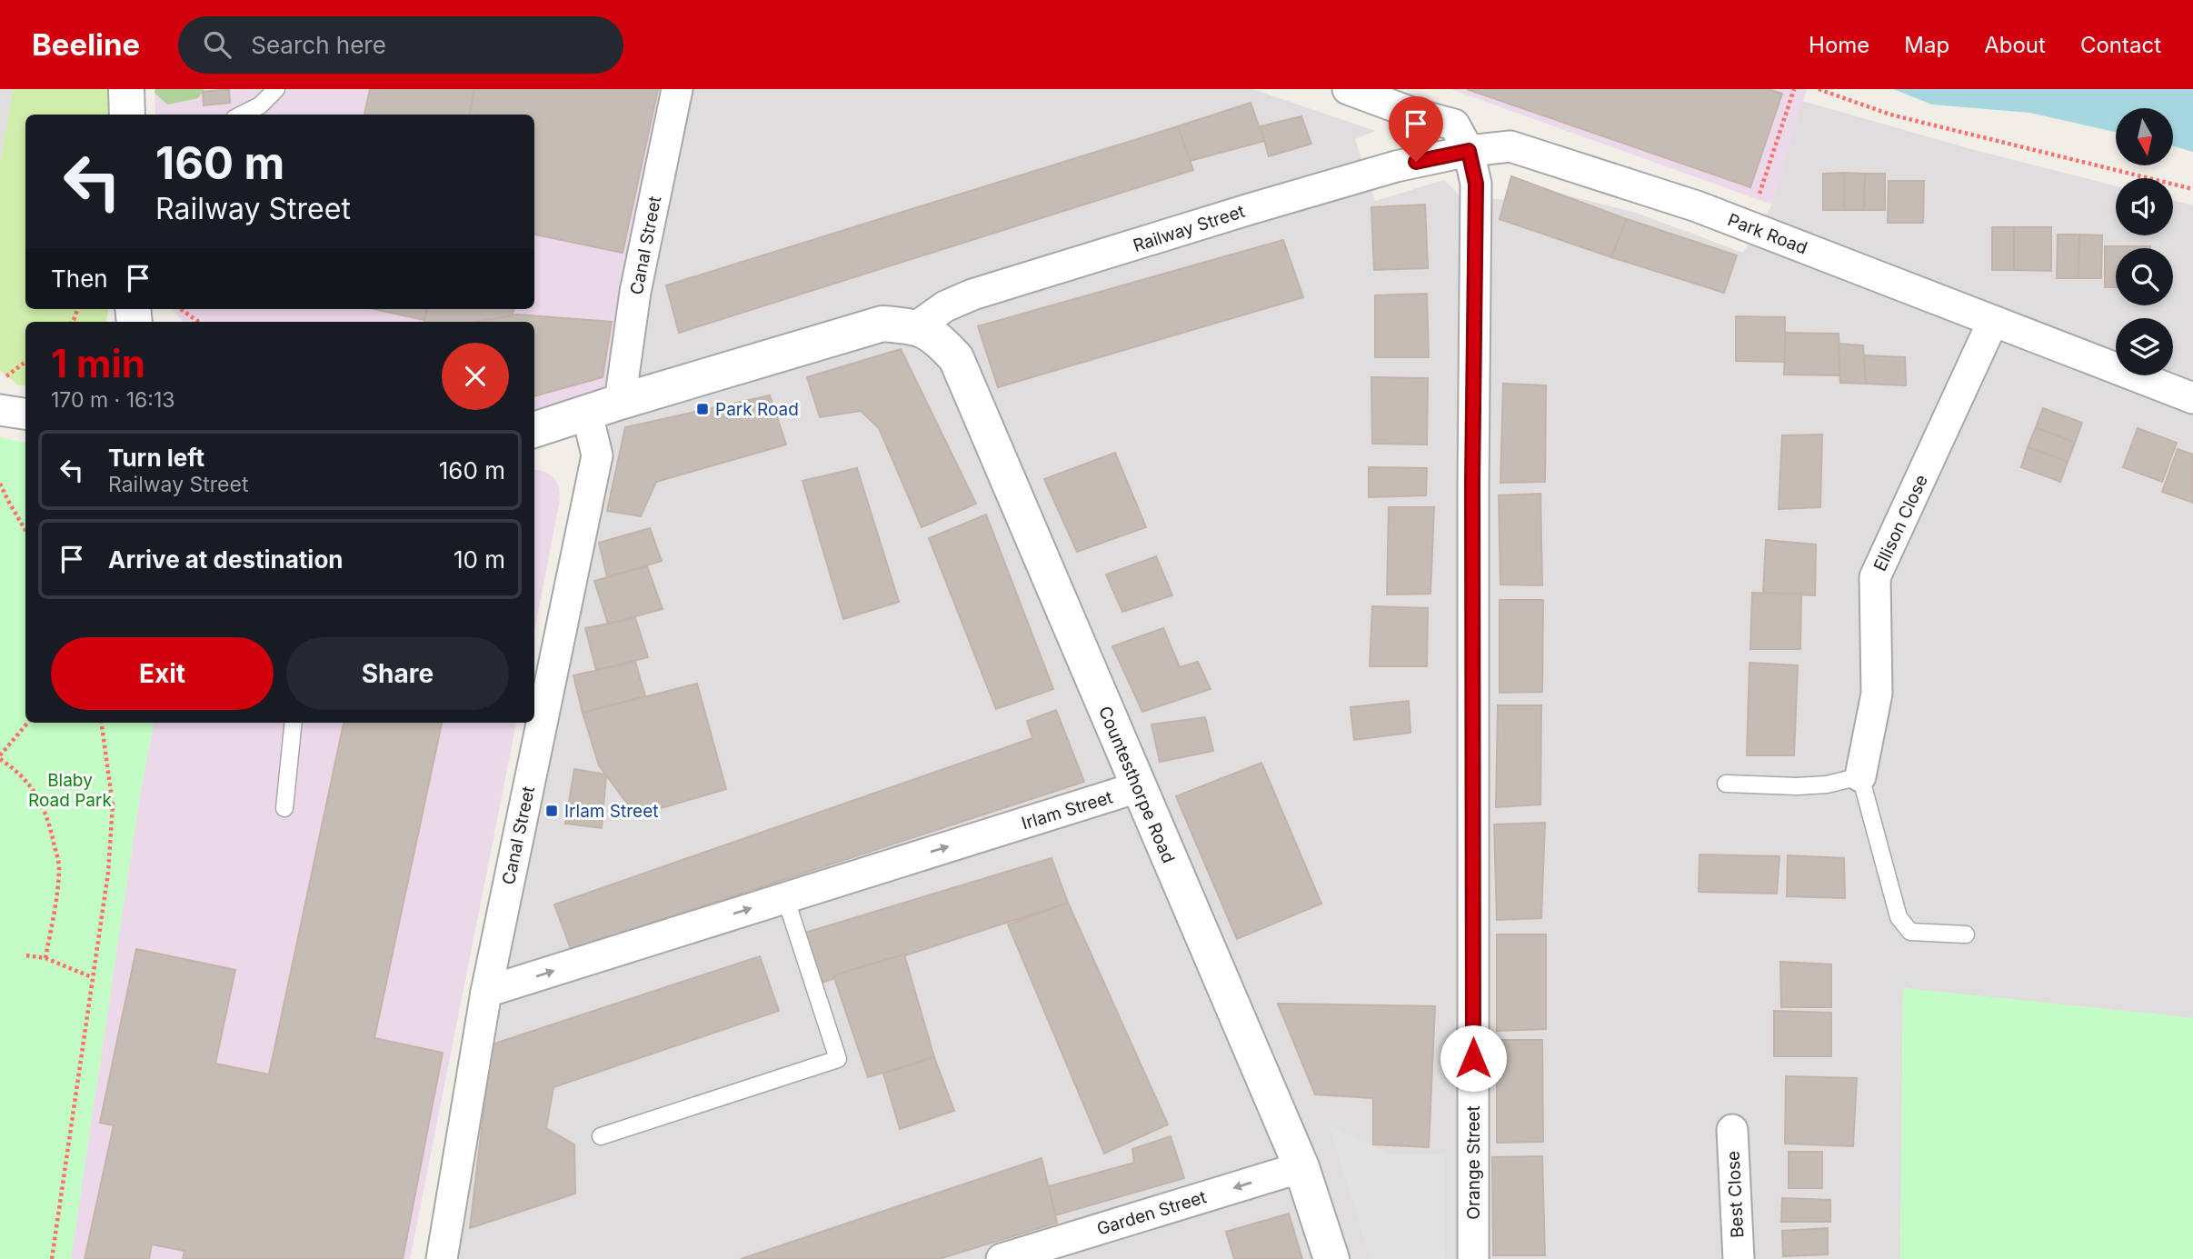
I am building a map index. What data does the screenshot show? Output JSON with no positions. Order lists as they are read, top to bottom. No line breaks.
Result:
{"streets":{"street":["Railway Street","Park Road","Canal Street","Ellison Close","Countesthorpe Road","Irlam Street","Orange Street","Best Close","Garden Street"]},"crossings":[["Railway Street","Park Road"],["Railway Street","Countesthorpe Road"],["Railway Street","Orange Street"],["Park Road","Ellison Close"],["Park Road","Orange Street"],["Canal Street","Irlam Street"],["Countesthorpe Road","Irlam Street"],["Countesthorpe Road","Garden Street"]],"one_way":["Irlam Street","Garden Street"],"parks":["Blaby Road Park"],"places":{"transit":["Park Road","Irlam Street"]},"north":"bottom","page":{"header":"Beeline","search":"Search here","nav":["Home","Map","About","Contact"],"turn":["160 m","Railway Street"],"then":"Then","heading":["1 min","170 m · 16:13"],"list":[{"name":"Turn left","note":"Railway Street","value":"160 m"},{"name":"Arrive at destination","value":"10 m"}],"buttons":["Exit","Share"]}}
